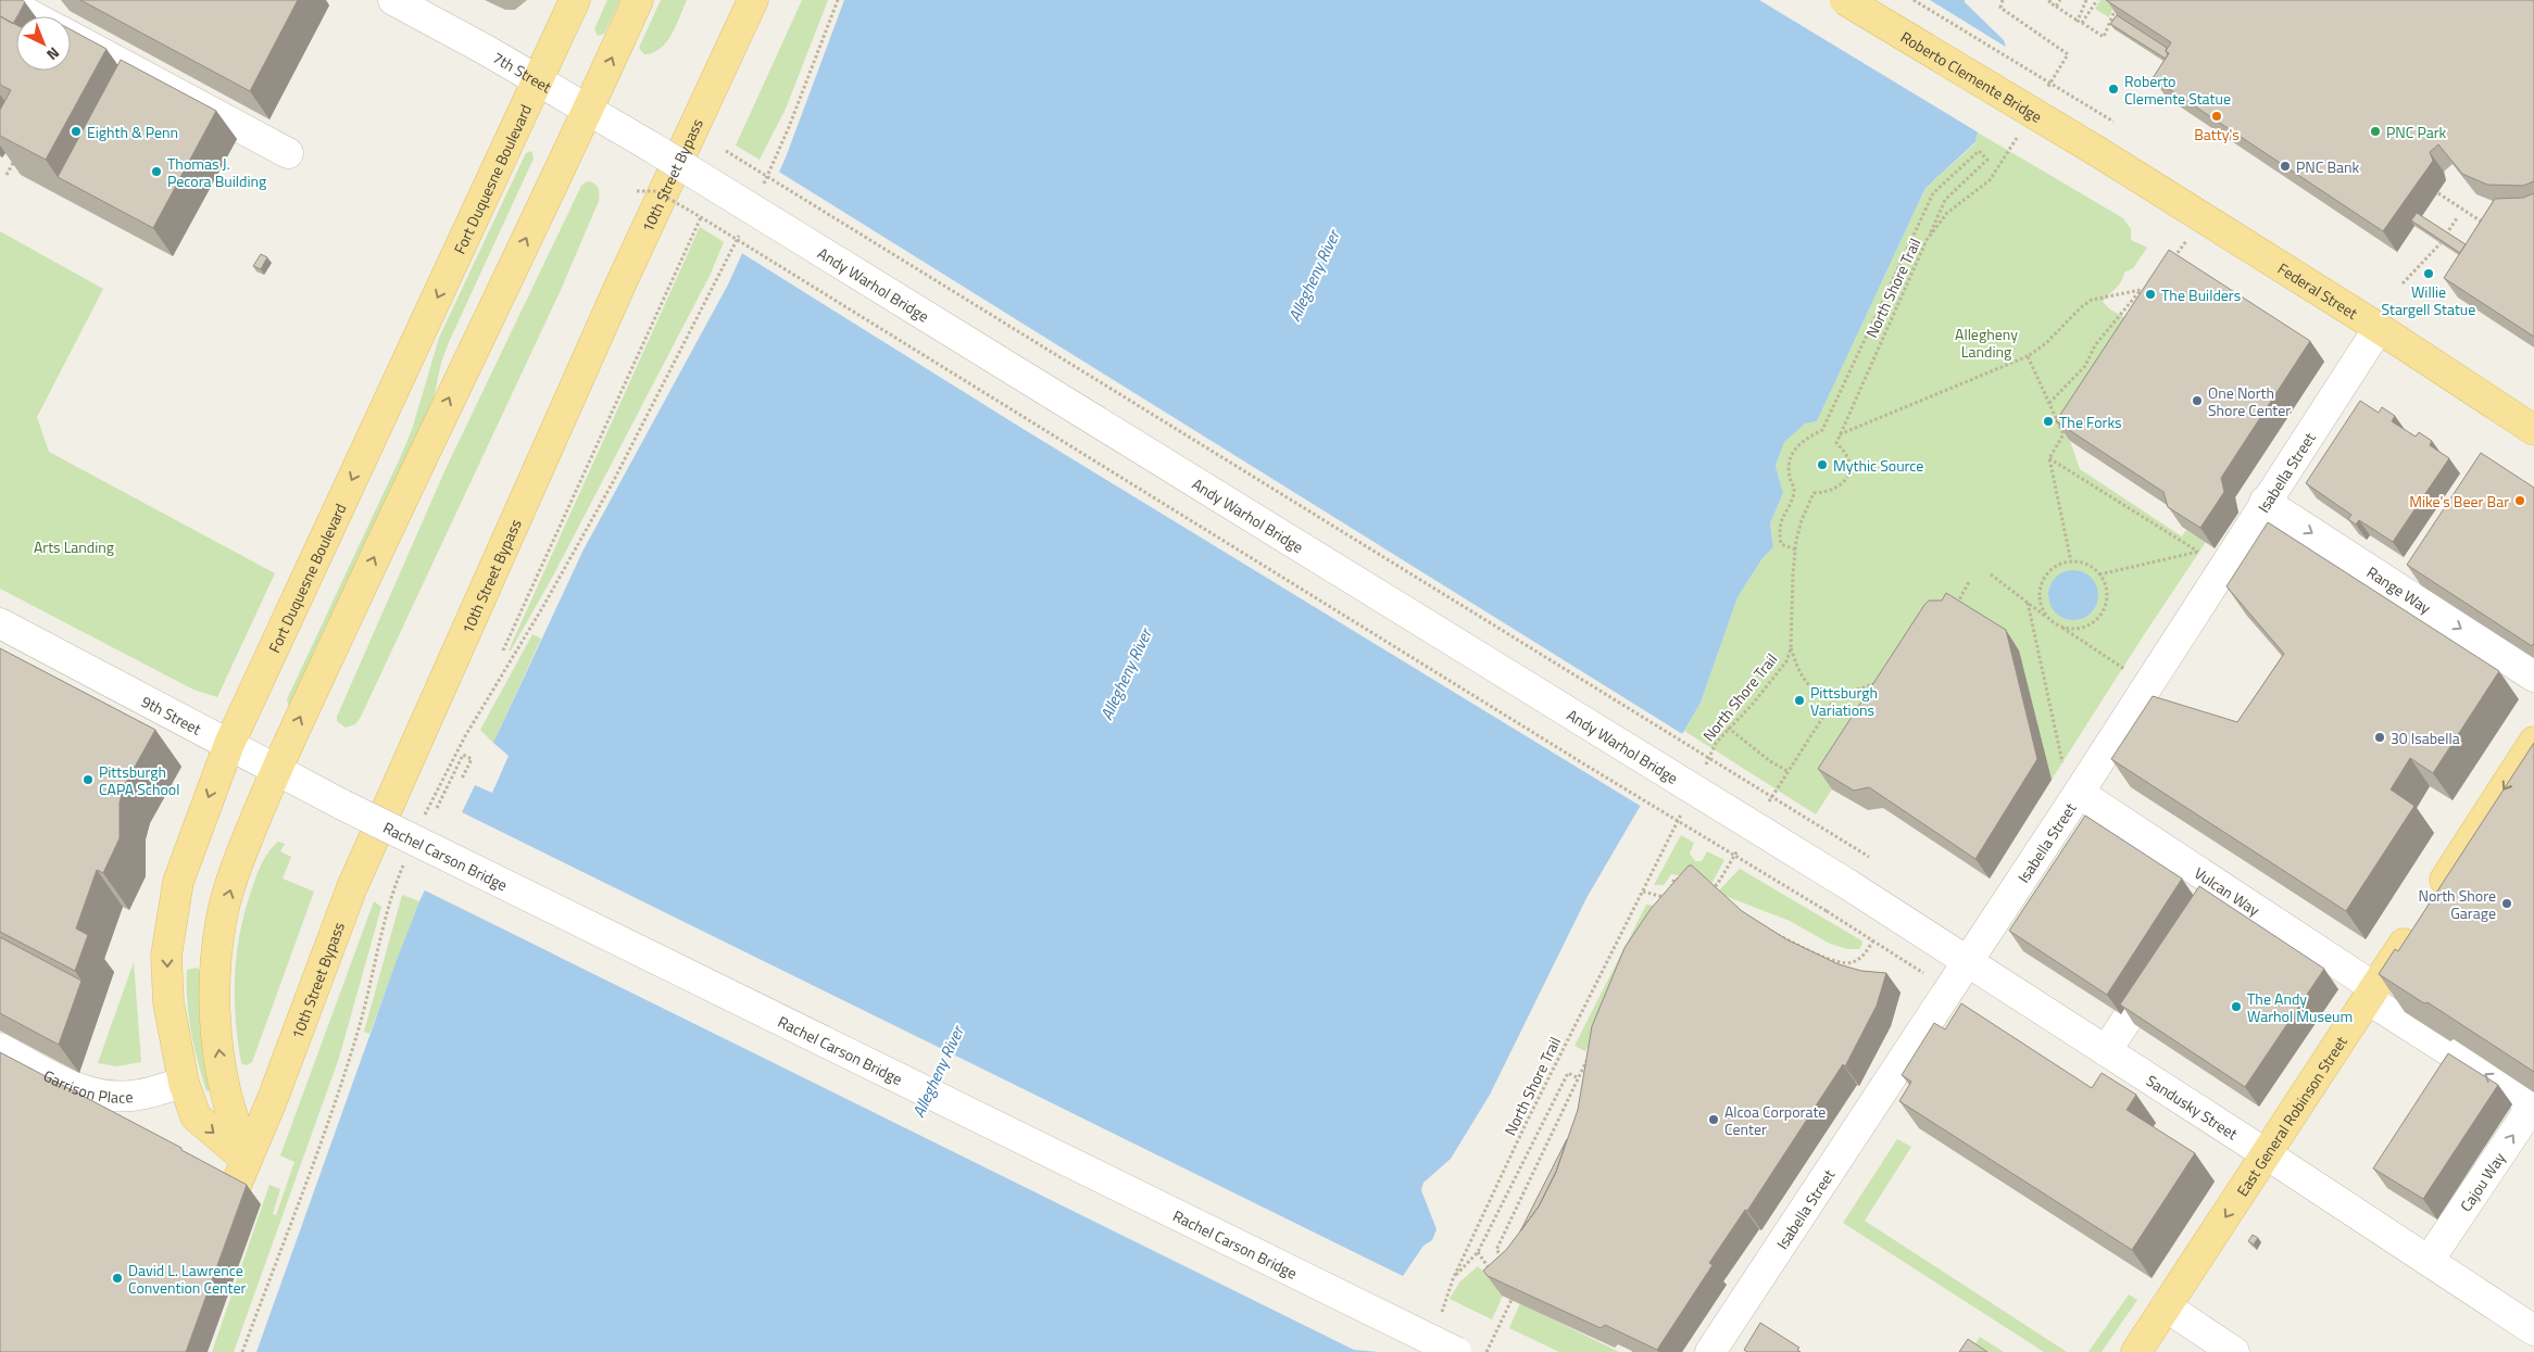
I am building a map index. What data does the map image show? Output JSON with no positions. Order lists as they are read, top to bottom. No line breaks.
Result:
{"streets":{"main road":["Roberto Clemente Bridge","10th Street Bypass","Fort Duquesne Boulevard","Federal Street","East General Robinson Street"],"street":["7th Street","Andy Warhol Bridge","Isabella Street","Range Way","9th Street","Rachel Carson Bridge","Vulcan Way","Garrison Place","Sandusky Street","Cajou Way"],"path":["North Shore Trail"]},"crossings":[["7th Street","Fort Duquesne Boulevard"],["7th Street","Andy Warhol Bridge"],["Roberto Clemente Bridge","Federal Street"],["10th Street Bypass","Fort Duquesne Boulevard"],["Fort Duquesne Boulevard","9th Street"],["Fort Duquesne Boulevard","Garrison Place"],["Andy Warhol Bridge","Sandusky Street"],["Federal Street","Isabella Street"],["Isabella Street","Range Way"],["Isabella Street","Vulcan Way"],["Isabella Street","Sandusky Street"],["9th Street","Rachel Carson Bridge"],["Vulcan Way","East General Robinson Street"],["Vulcan Way","Cajou Way"],["Sandusky Street","East General Robinson Street"],["Sandusky Street","Cajou Way"]],"one_way":["Range Way","East General Robinson Street","Cajou Way"],"water":["Allegheny River"],"parks":["Allegheny Landing","Arts Landing"],"places":["Roberto Clemente Statue","Batty's","Eighth & Penn","PNC Park","PNC Bank","Thomas J. Pecora Building","Willie Stargell Statue","The Builders","One North Shore Center","The Forks","Mythic Source","Mike's Beer Bar","Pittsburgh Variations","30 Isabella","Pittsburgh CAPA School","North Shore Garage","The Andy Warhol Museum","Alcoa Corporate Center","David L. Lawrence Convention Center"],"north":"bottom right"}
